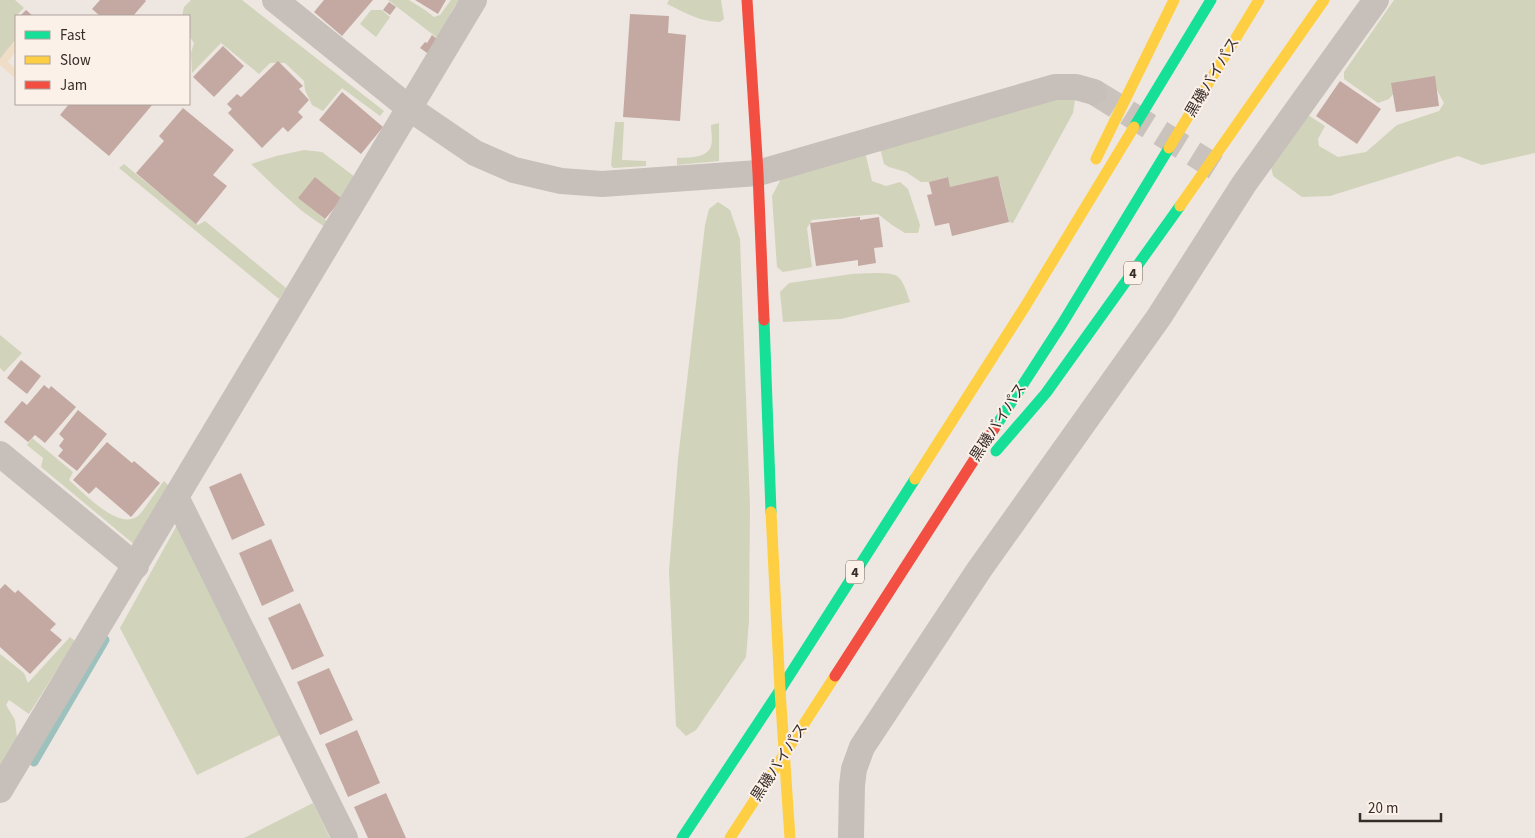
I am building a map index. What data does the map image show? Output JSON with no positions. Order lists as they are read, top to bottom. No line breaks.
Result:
{"streets":{"main road":["黒磯バイパス","4"]},"crossings":[["黒磯バイパス","4"]],"legend":["Fast","Slow","Jam"],"scale_bar":"20 m"}
